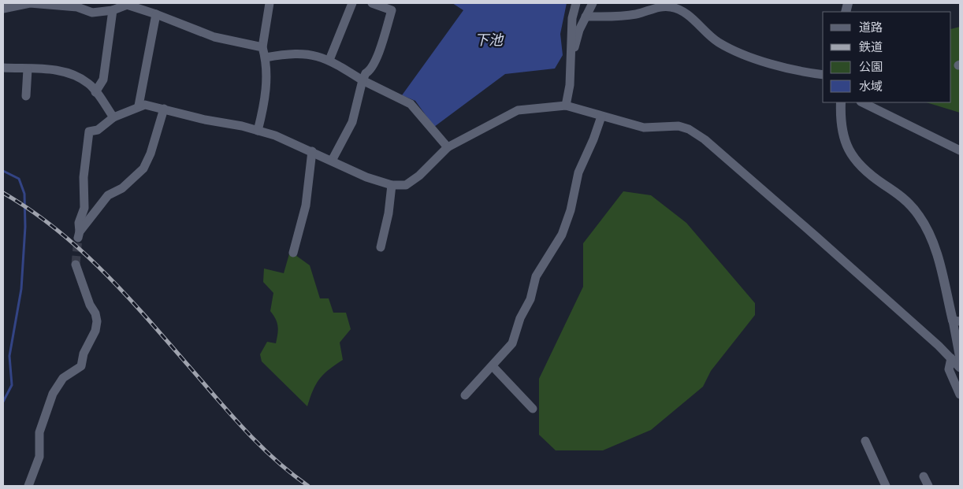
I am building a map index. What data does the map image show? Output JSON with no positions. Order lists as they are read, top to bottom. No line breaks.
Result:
{"water":["下池"],"legend":["道路","鉄道","公園","水域"]}
